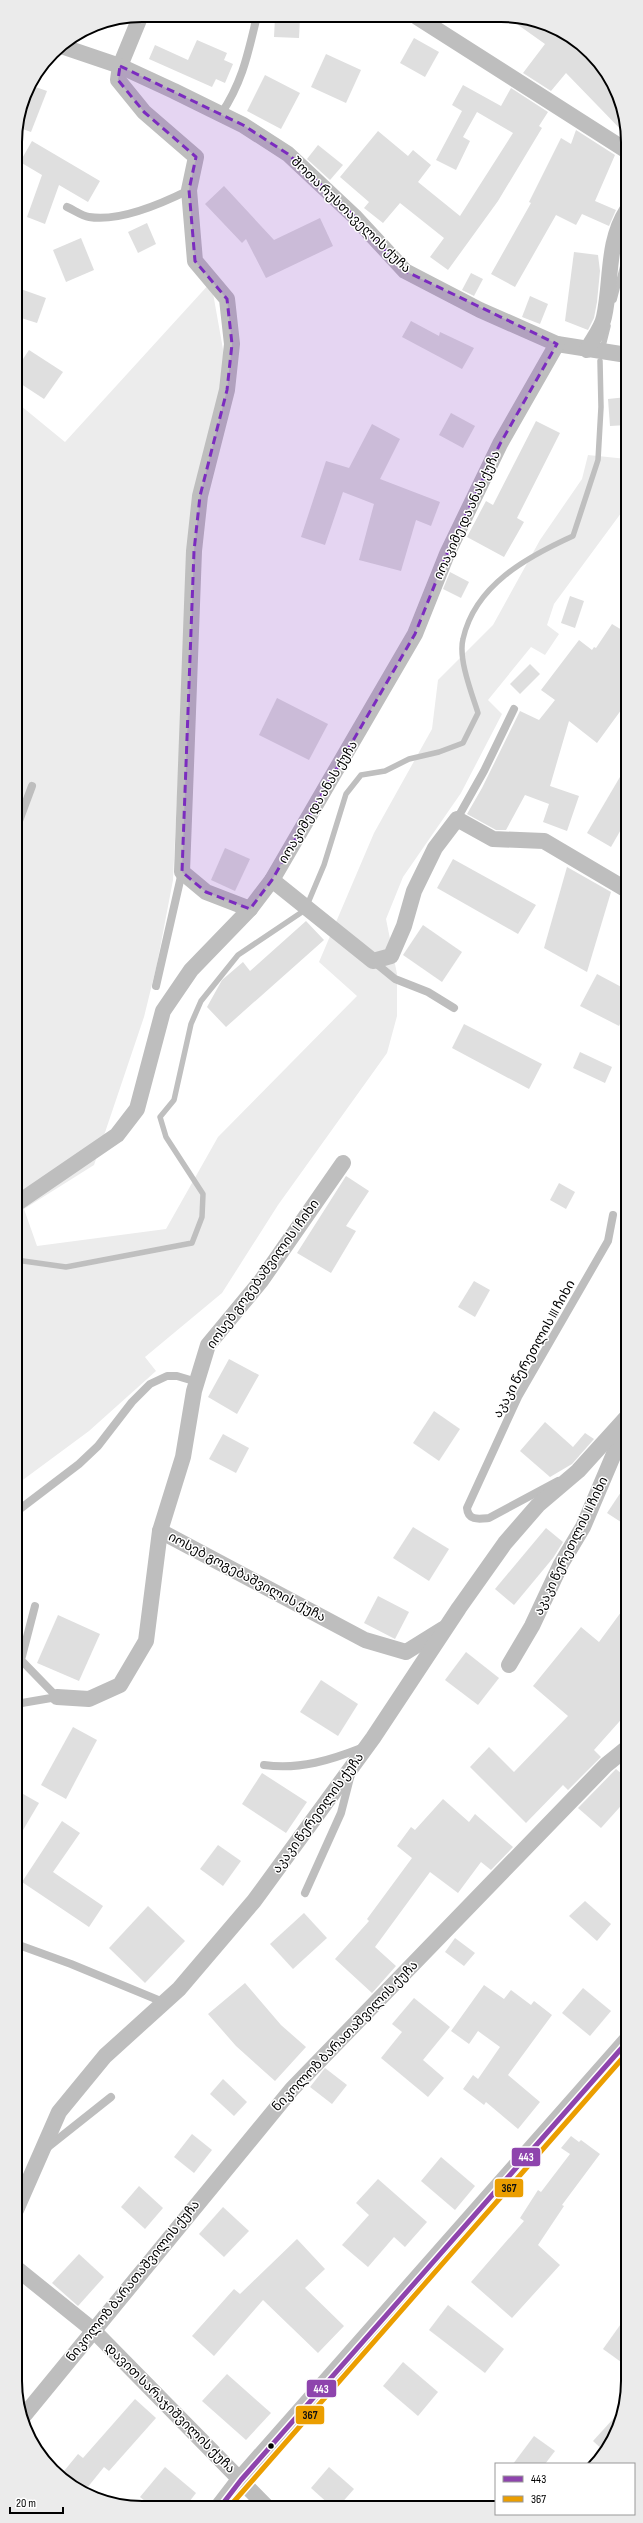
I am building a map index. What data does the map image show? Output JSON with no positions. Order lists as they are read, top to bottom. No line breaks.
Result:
{"streets":{"street":["შოთა რუსთაველის ქუჩა","იოაკიმე და ანას ქუჩა","იოსებ გოგებაშვილის I ჩიხი","აკაკი წერეთლის II ჩიხი","იოსებ გოგებაშვილის ქუჩა","აკაკი წერეთლის ქუჩა","ნიკოლოზ ბარათაშვილის ქუჩა","დავით სარაჯიშვილის ქუჩა"],"lane":["აკაკი წერეთლის III ჩიხი"]},"crossings":[["შოთა რუსთაველის ქუჩა","იოაკიმე და ანას ქუჩა"],["იოსებ გოგებაშვილის I ჩიხი","იოსებ გოგებაშვილის ქუჩა"],["აკაკი წერეთლის III ჩიხი","აკაკი წერეთლის ქუჩა"],["იოსებ გოგებაშვილის ქუჩა","აკაკი წერეთლის ქუჩა"],["ნიკოლოზ ბარათაშვილის ქუჩა","დავით სარაჯიშვილის ქუჩა"]],"lines":["transit line 443","transit line 367"],"legend":["443","367"],"scale_bar":"20 m"}
